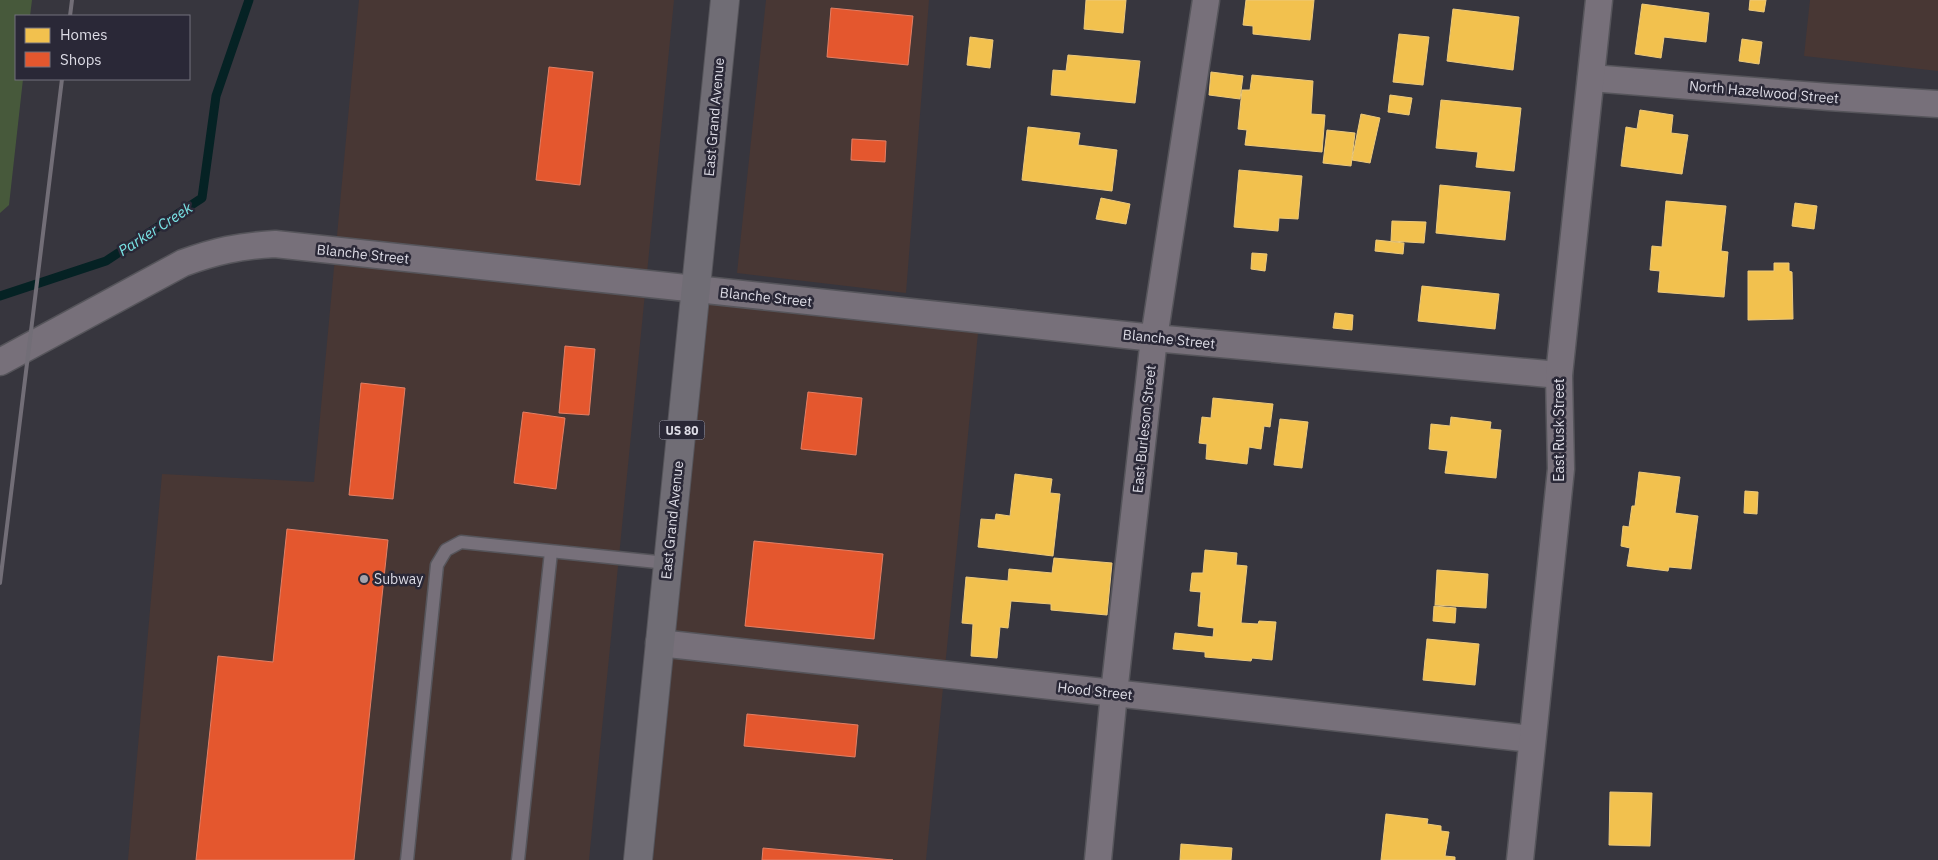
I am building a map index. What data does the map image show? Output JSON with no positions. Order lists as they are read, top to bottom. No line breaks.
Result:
{"streets":{"highway":["East Grand Avenue","US 80"],"street":["North Hazelwood Street","Blanche Street","East Burleson Street","East Rusk Street","Hood Street"]},"crossings":[["North Hazelwood Street","East Rusk Street"],["East Grand Avenue","Blanche Street"],["East Grand Avenue","Hood Street"],["Blanche Street","East Burleson Street"],["Blanche Street","East Rusk Street"],["East Burleson Street","Hood Street"],["East Rusk Street","Hood Street"]],"water":["Parker Creek"],"places":["Subway"],"legend":["Homes","Shops"]}
